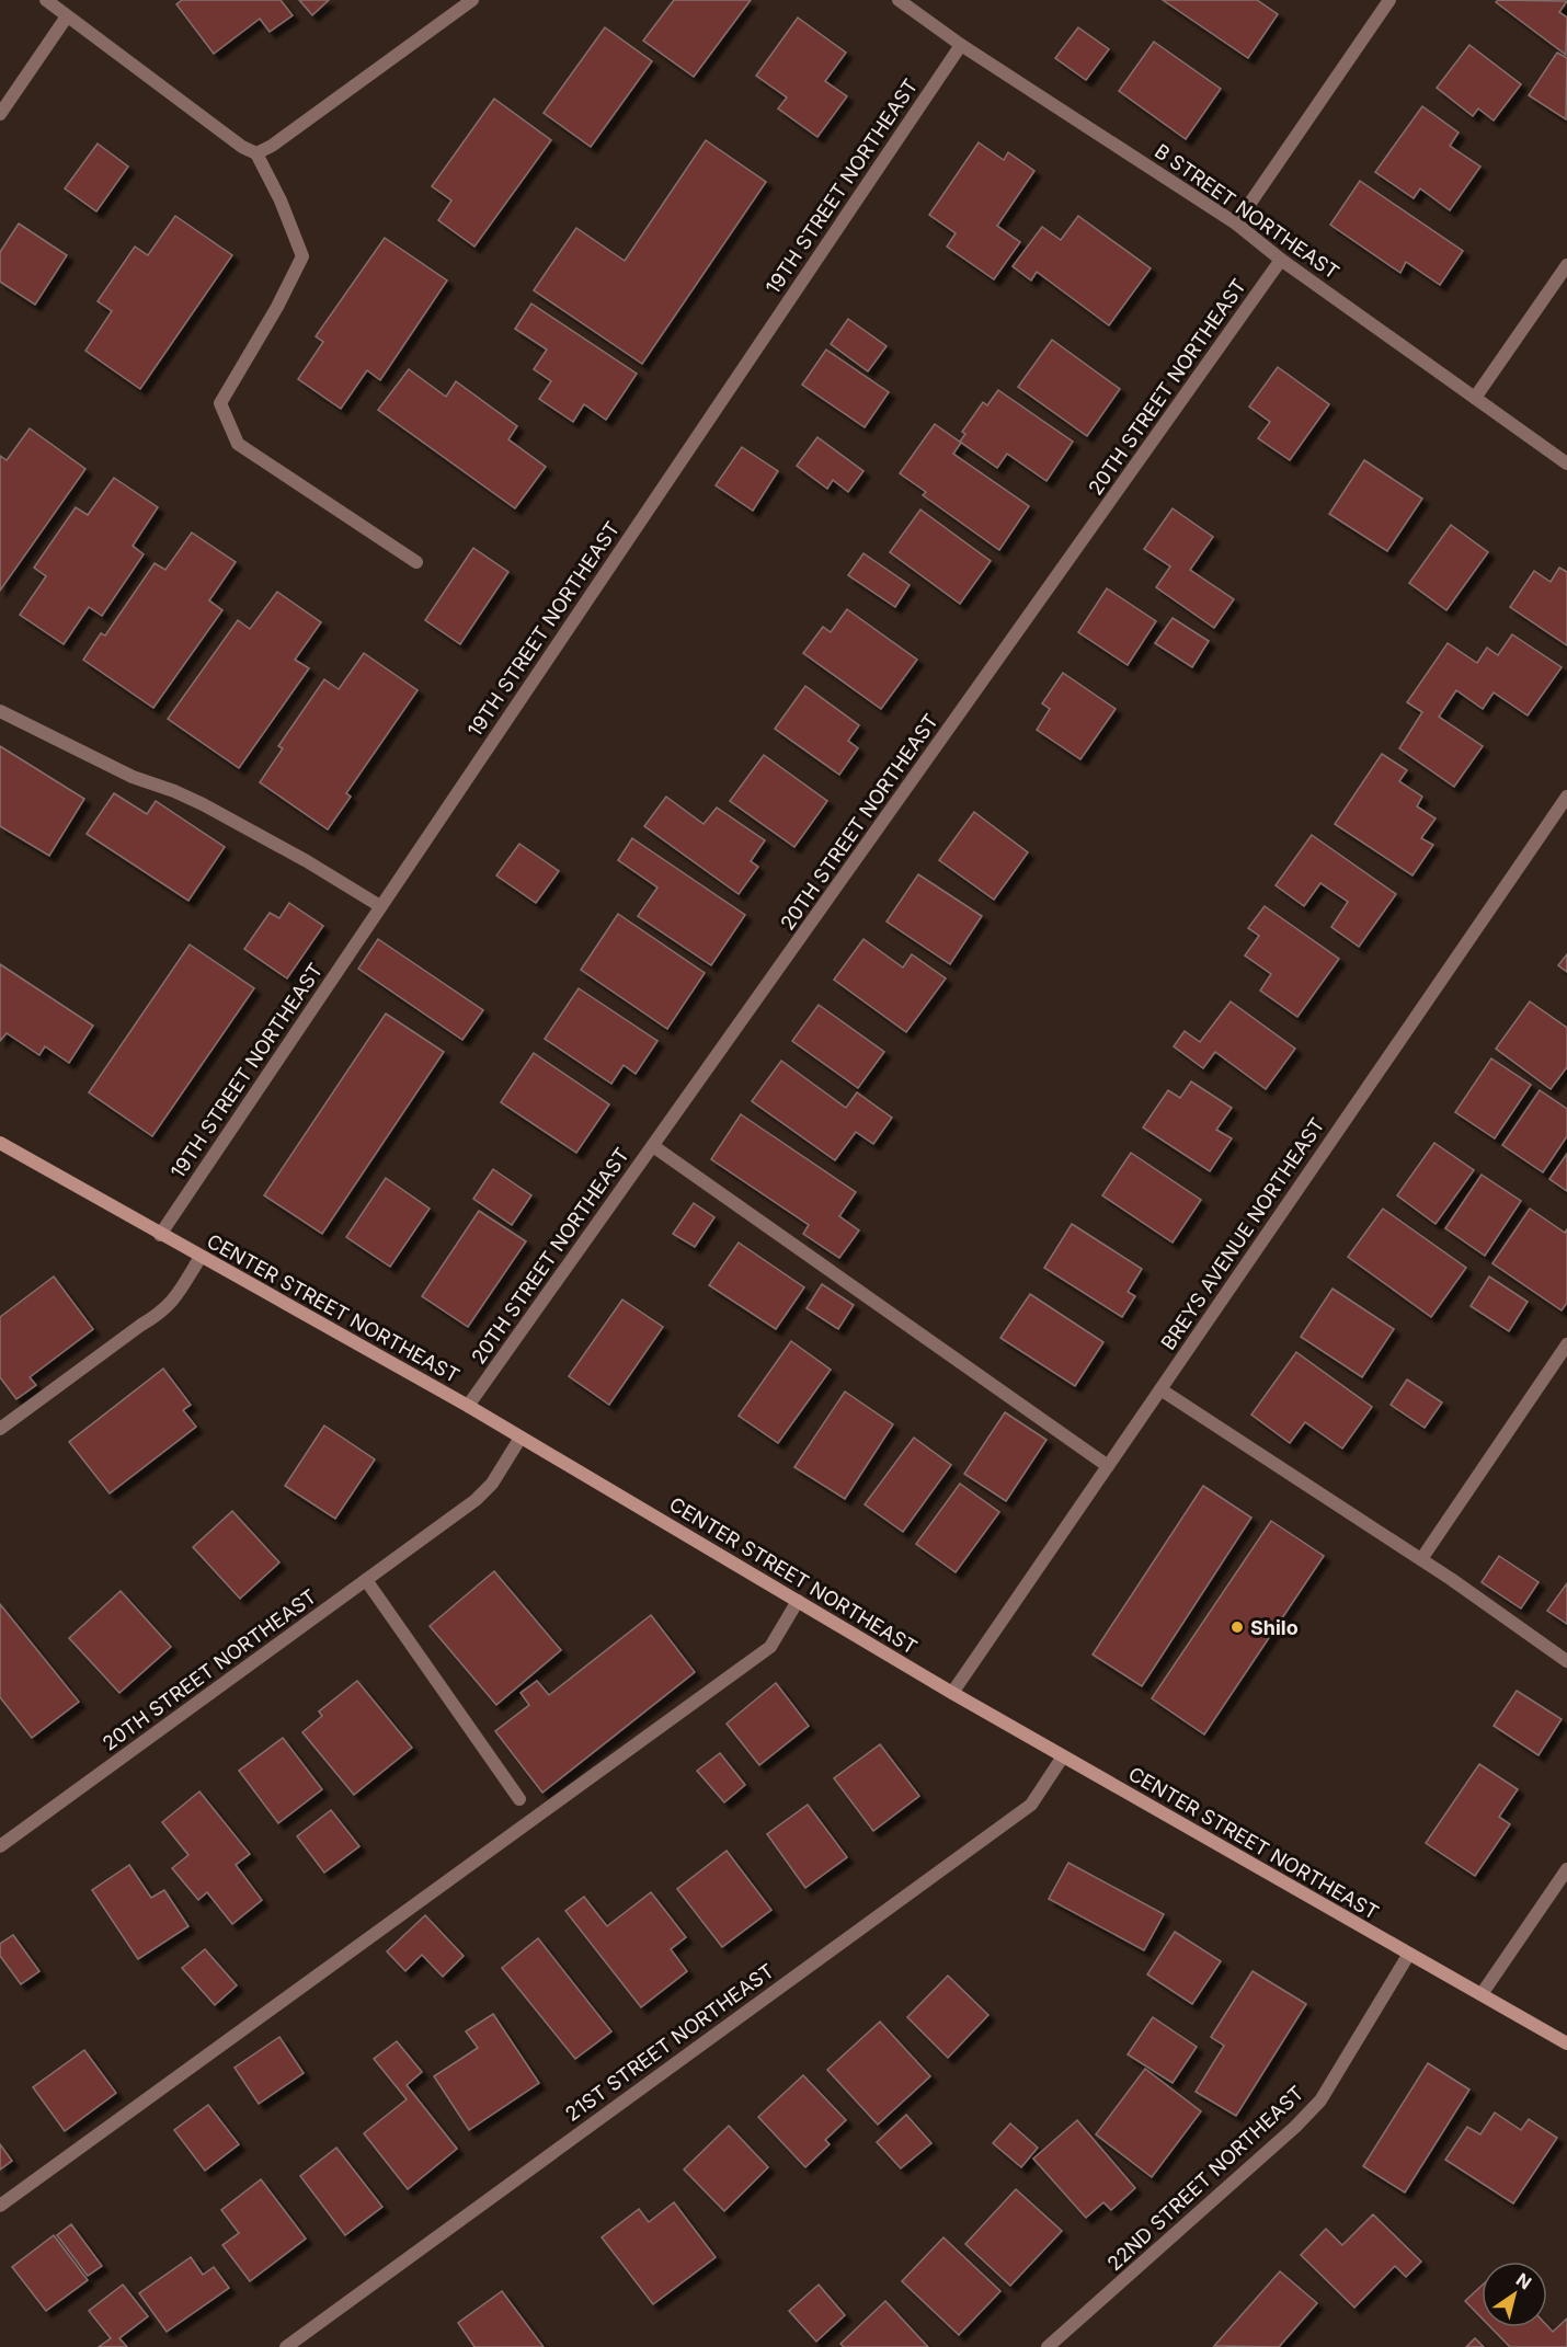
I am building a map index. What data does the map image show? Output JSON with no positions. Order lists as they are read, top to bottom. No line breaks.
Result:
{"streets":{"main road":["CENTER STREET NORTHEAST"],"street":["19TH STREET NORTHEAST","B STREET NORTHEAST","20TH STREET NORTHEAST","BREYS AVENUE NORTHEAST","21ST STREET NORTHEAST","22ND STREET NORTHEAST"]},"crossings":[["19TH STREET NORTHEAST","B STREET NORTHEAST"],["19TH STREET NORTHEAST","CENTER STREET NORTHEAST"],["B STREET NORTHEAST","20TH STREET NORTHEAST"],["20TH STREET NORTHEAST","CENTER STREET NORTHEAST"],["BREYS AVENUE NORTHEAST","CENTER STREET NORTHEAST"],["CENTER STREET NORTHEAST","21ST STREET NORTHEAST"],["CENTER STREET NORTHEAST","22ND STREET NORTHEAST"]],"places":["Shilo"],"north":"top right"}
